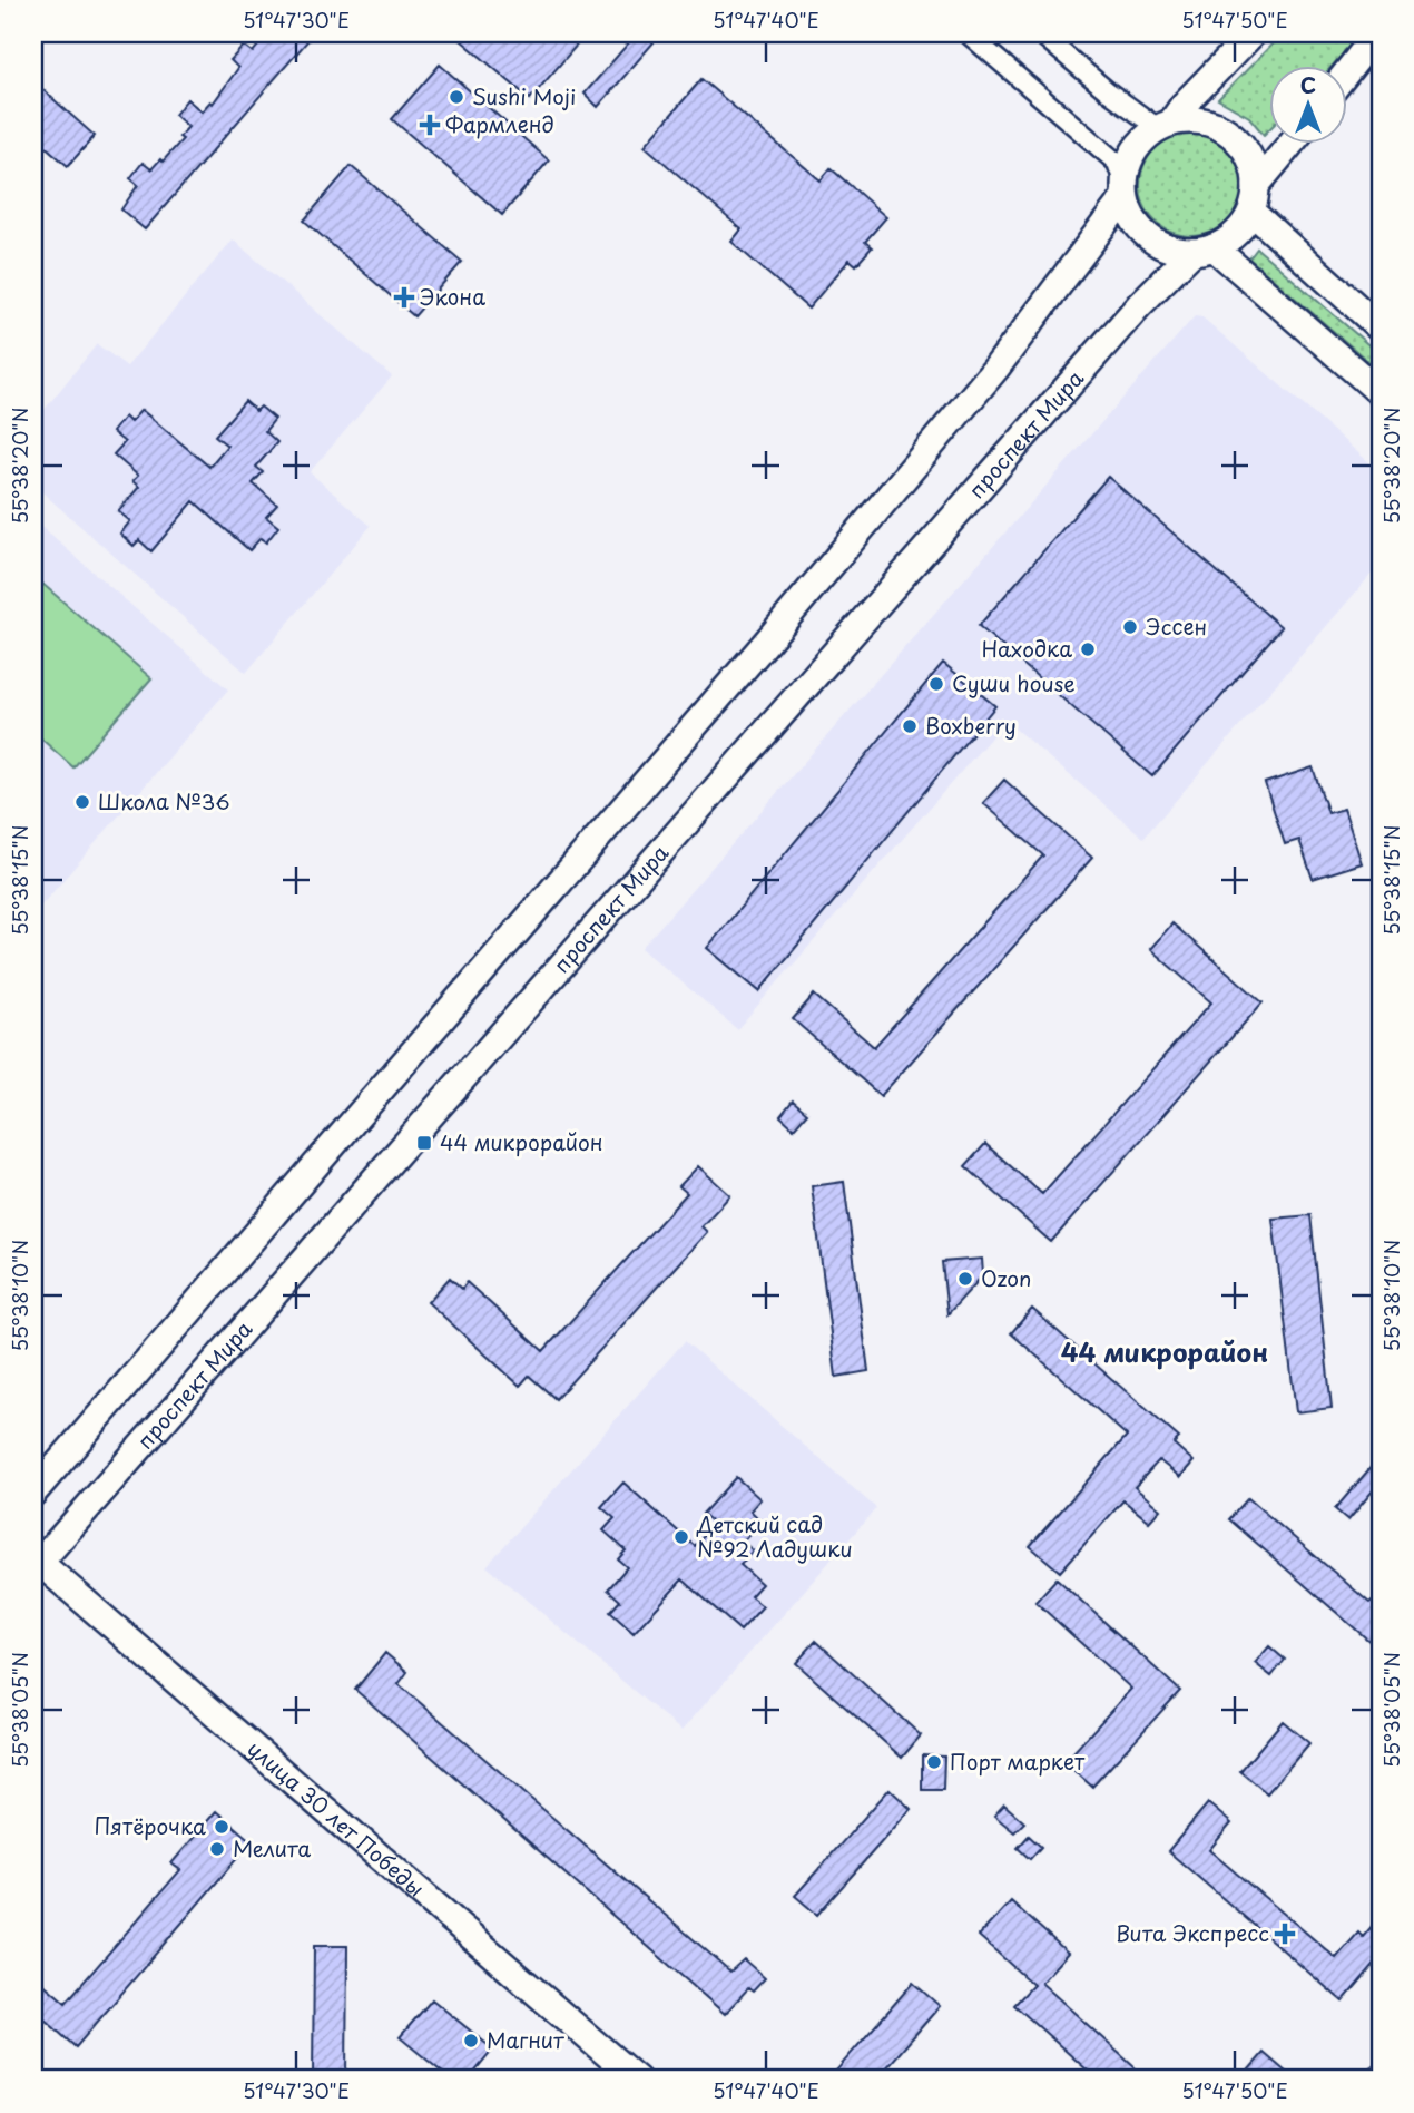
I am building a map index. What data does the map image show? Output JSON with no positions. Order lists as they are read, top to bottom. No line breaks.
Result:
{"streets":{"street":["проспект Мира","улица 30 лет Победы"]},"crossings":[["проспект Мира","улица 30 лет Победы"]],"districts":["44 микрорайон"],"places":{"other":["Sushi Moji","Эссен","Находка","Суши house","Boxberry","Школа №36","Ozon","Детский сад №92 Ладушки","Порт маркет","Пятёрочка","Мелита","Магнит"],"health":["Фармленд","Экона","Вита Экспресс"],"transit":["44 микрорайон"]},"north":"top","coordinates":["51°47'30\"E","51°47'40\"E","51°47'50\"E","55°38'20\"N","55°38'15\"N","55°38'10\"N","55°38'05\"N"]}
